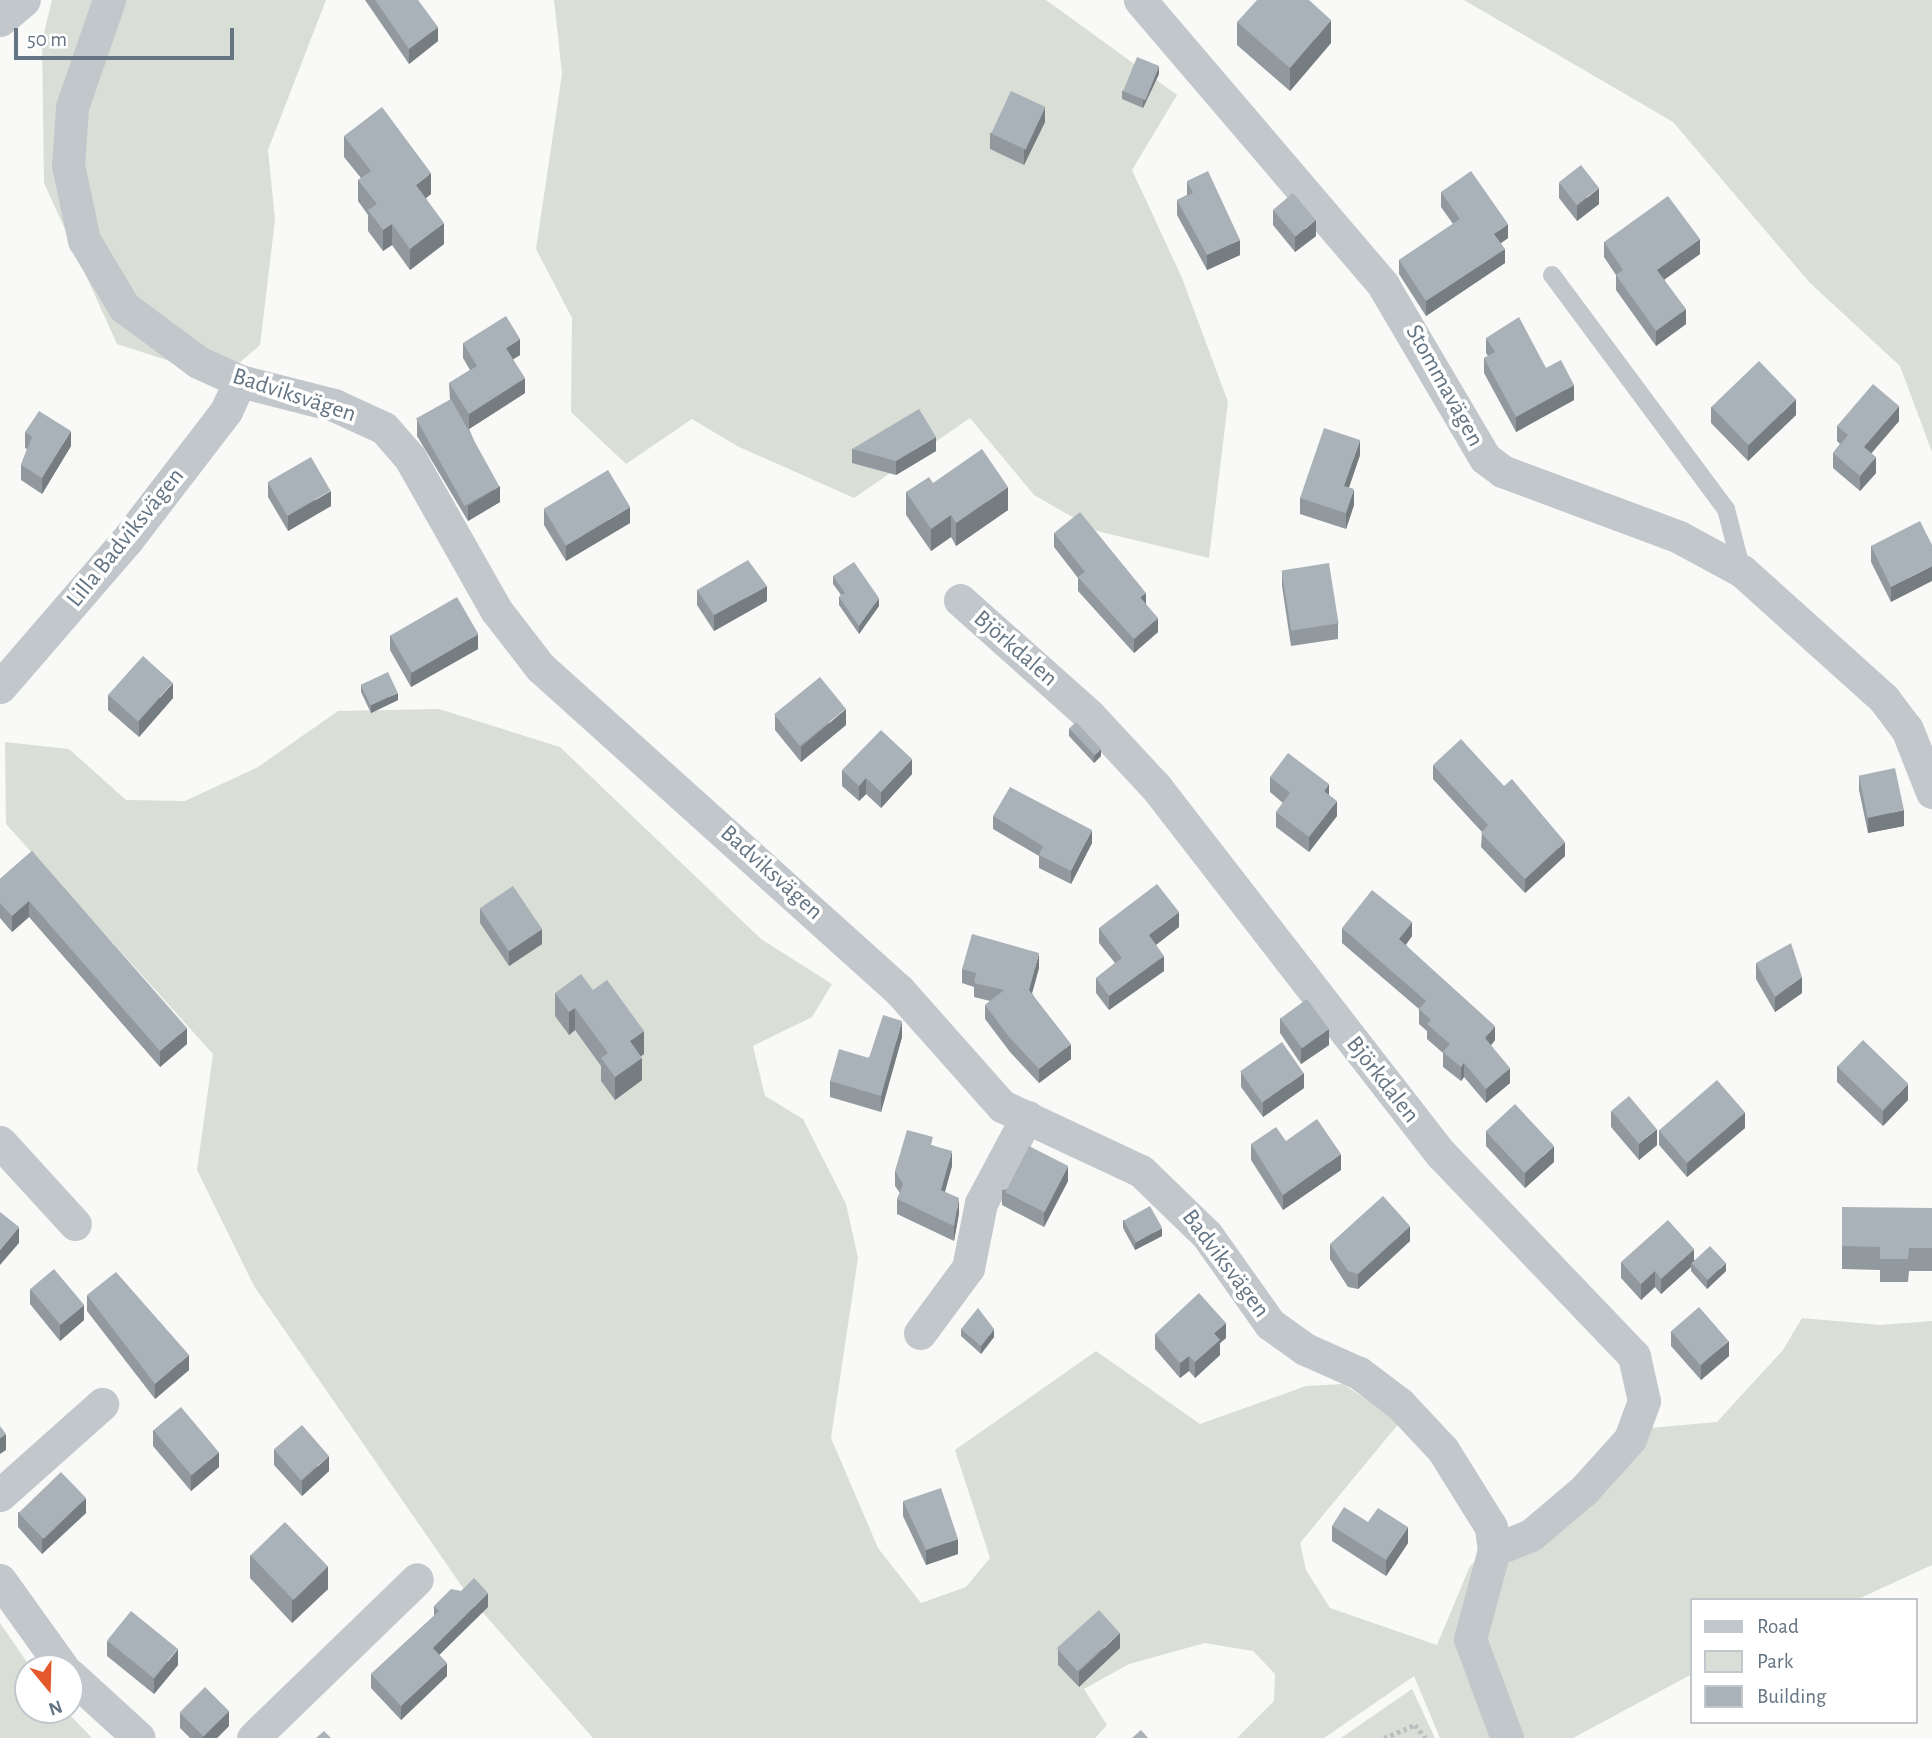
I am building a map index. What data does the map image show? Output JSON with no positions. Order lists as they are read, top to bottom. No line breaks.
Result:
{"streets":{"street":["Stommavägen","Badviksvägen","Lilla Badviksvägen","Björkdalen"]},"crossings":[["Badviksvägen","Lilla Badviksvägen"],["Badviksvägen","Björkdalen"]],"legend":["Road","Park","Building"],"scale_bar":"50 m","north":"bottom"}
